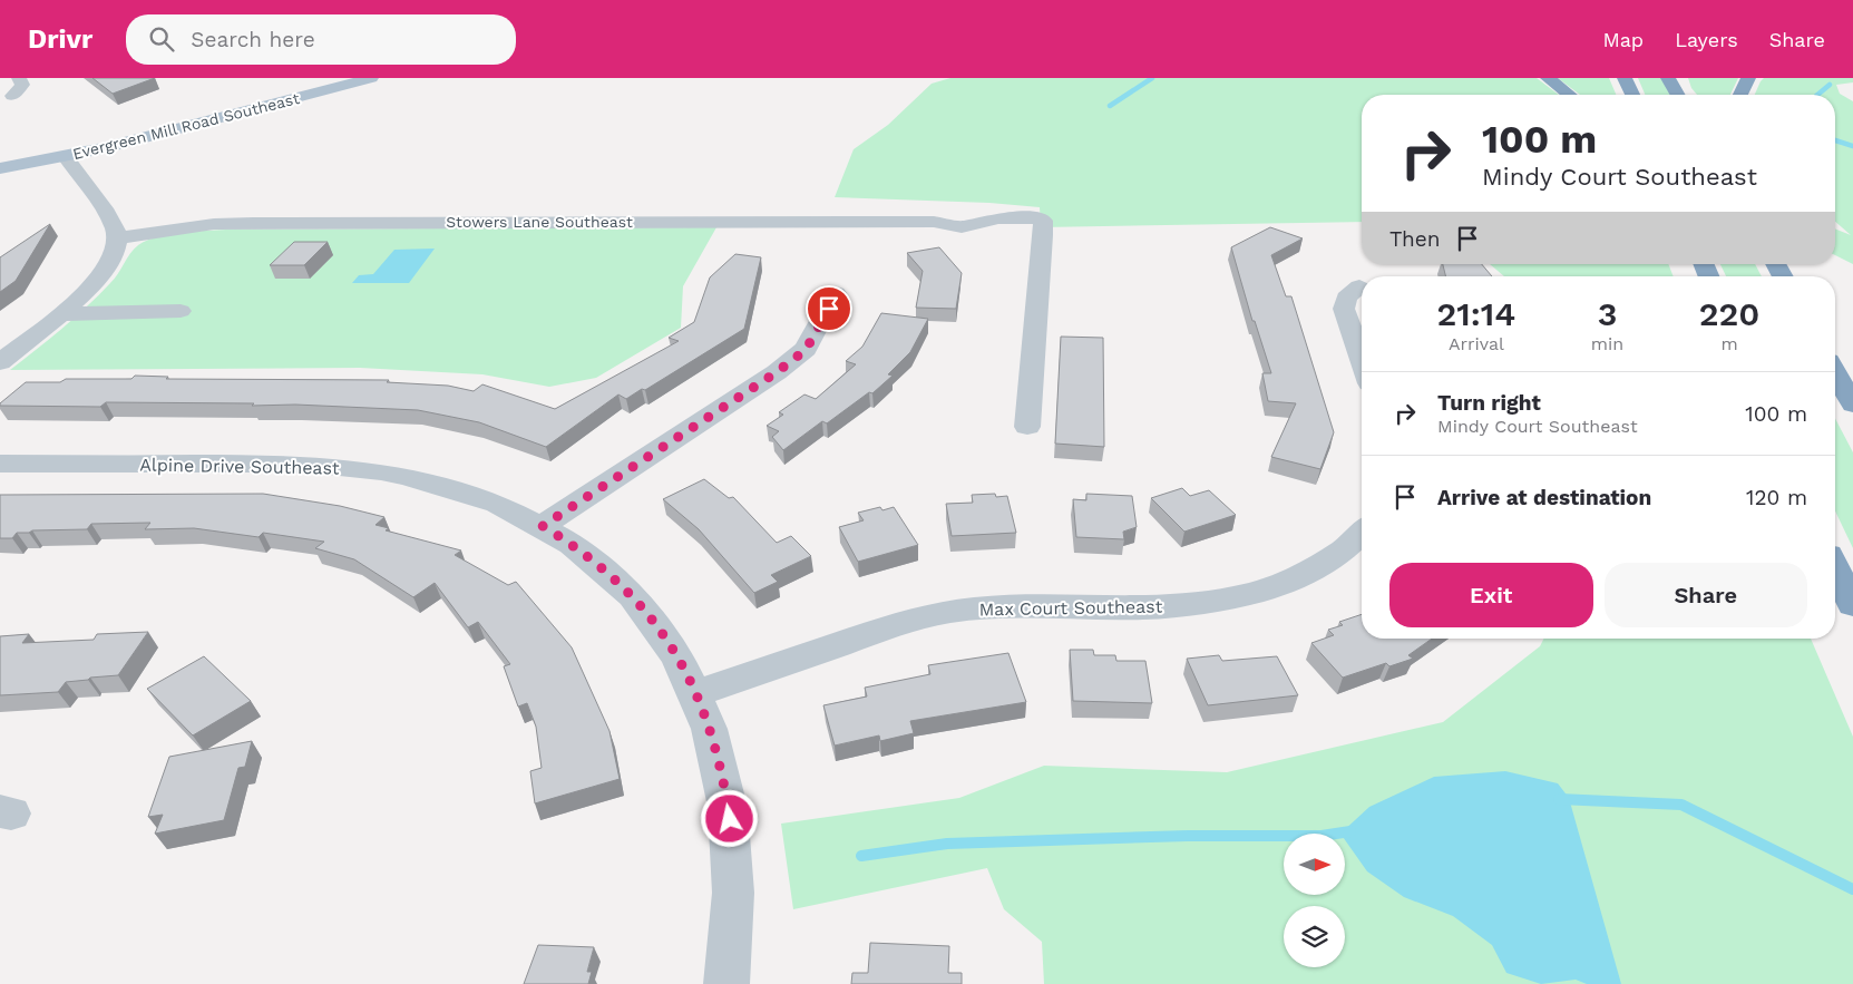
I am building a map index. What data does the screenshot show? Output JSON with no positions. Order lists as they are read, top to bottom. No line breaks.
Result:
{"streets":{"main road":["Evergreen Mill Road Southeast"],"street":["Stowers Lane Southeast","Alpine Drive Southeast","Max Court Southeast"]},"crossings":[["Alpine Drive Southeast","Max Court Southeast"]],"north":"right","page":{"header":"Drivr","search":"Search here","nav":["Map","Layers","Share"],"turn":["100 m","Mindy Court Southeast"],"then":"Then","eta":["21:14","Arrival","3","min","220","m"],"list":[{"name":"Turn right","note":"Mindy Court Southeast","value":"100 m"},{"name":"Arrive at destination","value":"120 m"}],"buttons":["Exit","Share"]}}
